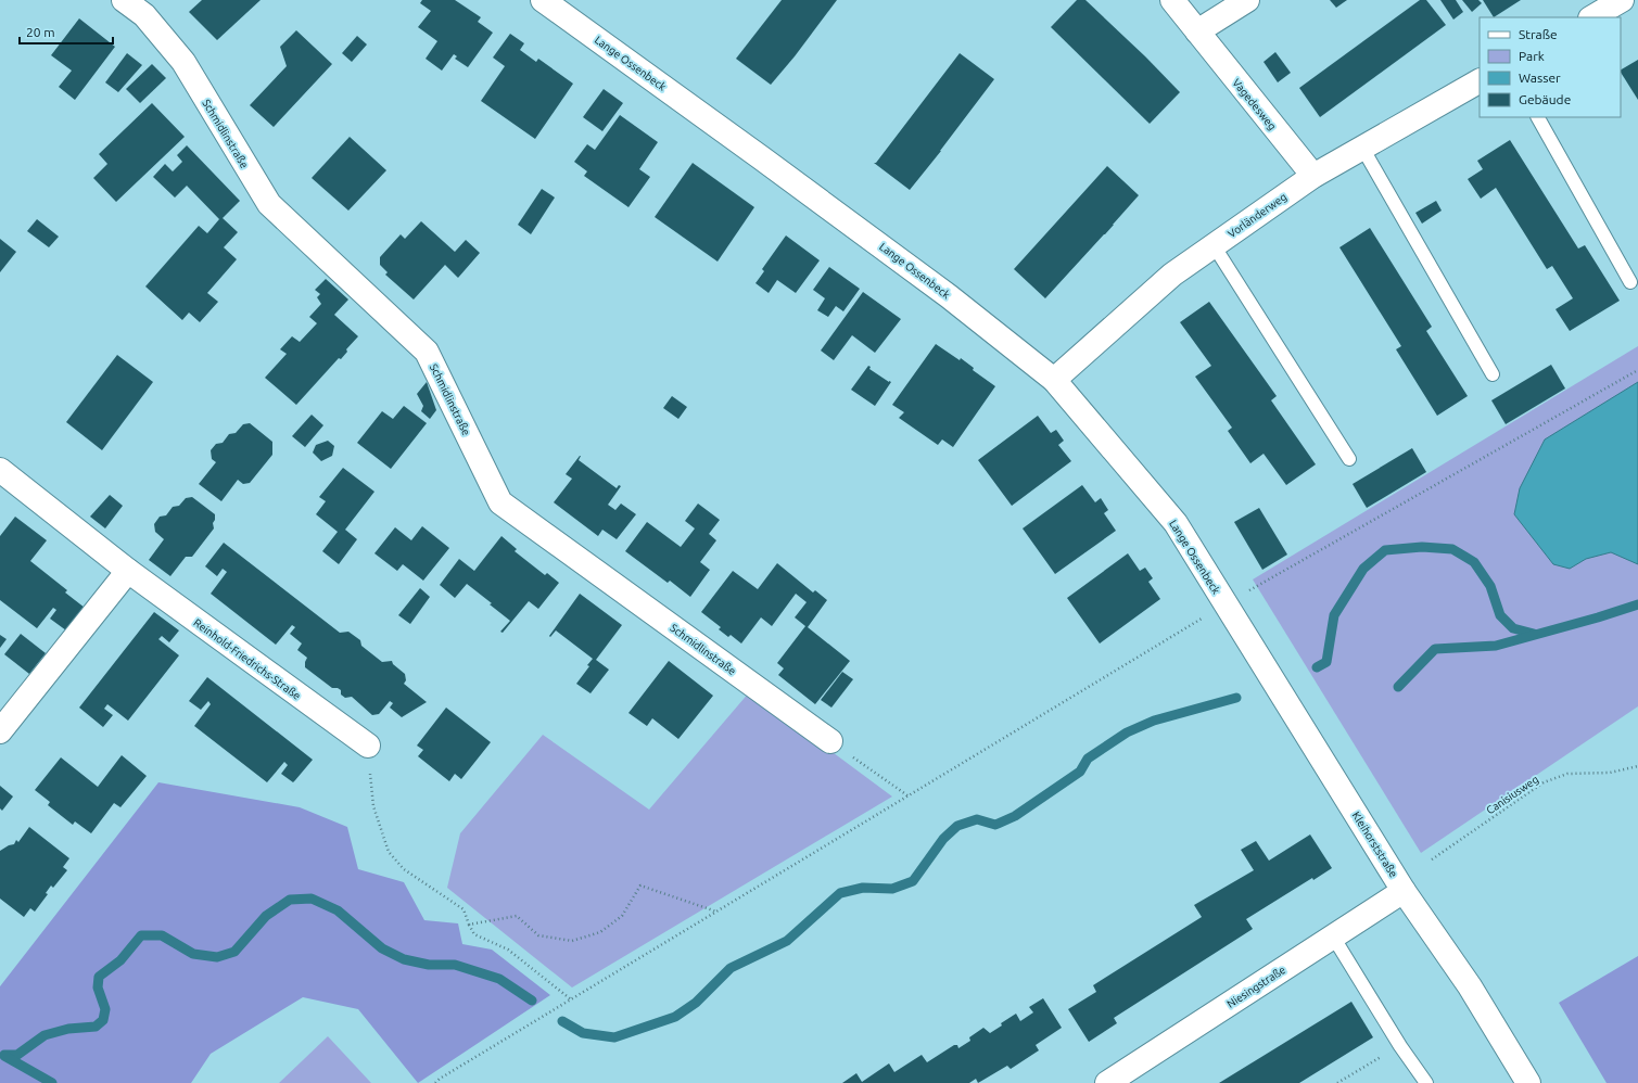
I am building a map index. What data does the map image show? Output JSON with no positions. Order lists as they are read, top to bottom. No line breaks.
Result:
{"streets":{"street":["Lange Ossenbeck","Vagedesweg","Schmidlinstraße","Vorländerweg","Reinhold-Friedrichs-Straße","Kleihorststraße","Niesingstraße"],"path":["Canisiusweg"]},"crossings":[["Lange Ossenbeck","Vorländerweg"],["Lange Ossenbeck","Kleihorststraße"],["Vagedesweg","Vorländerweg"],["Kleihorststraße","Niesingstraße"]],"legend":["Straße","Park","Wasser","Gebäude"],"scale_bar":"20 m"}
